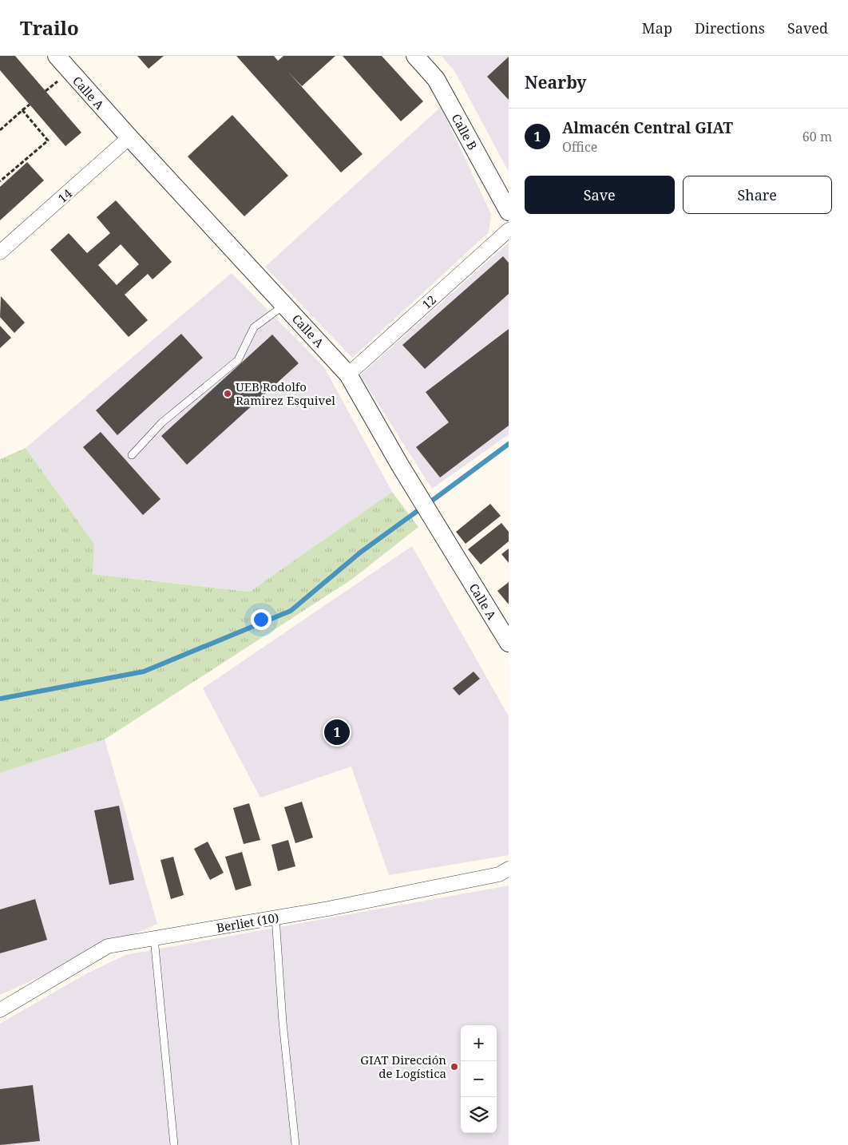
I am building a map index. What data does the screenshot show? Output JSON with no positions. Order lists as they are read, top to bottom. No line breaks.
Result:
{"streets":{"street":["Calle A","Calle B","14","12","Berliet (10)"]},"crossings":[["Calle A","14"],["Calle A","12"]],"places":["UEB Rodolfo Ramirez Esquivel","GIAT Dirección de Logística"],"page":{"header":"Trailo","nav":["Map","Directions","Saved"],"heading":"Nearby","list":[{"mark":"1","name":"Almacén Central GIAT","note":"Office","value":"60 m"}],"buttons":["Save","Share"],"pins":"1","map_buttons":["+","−"]}}
